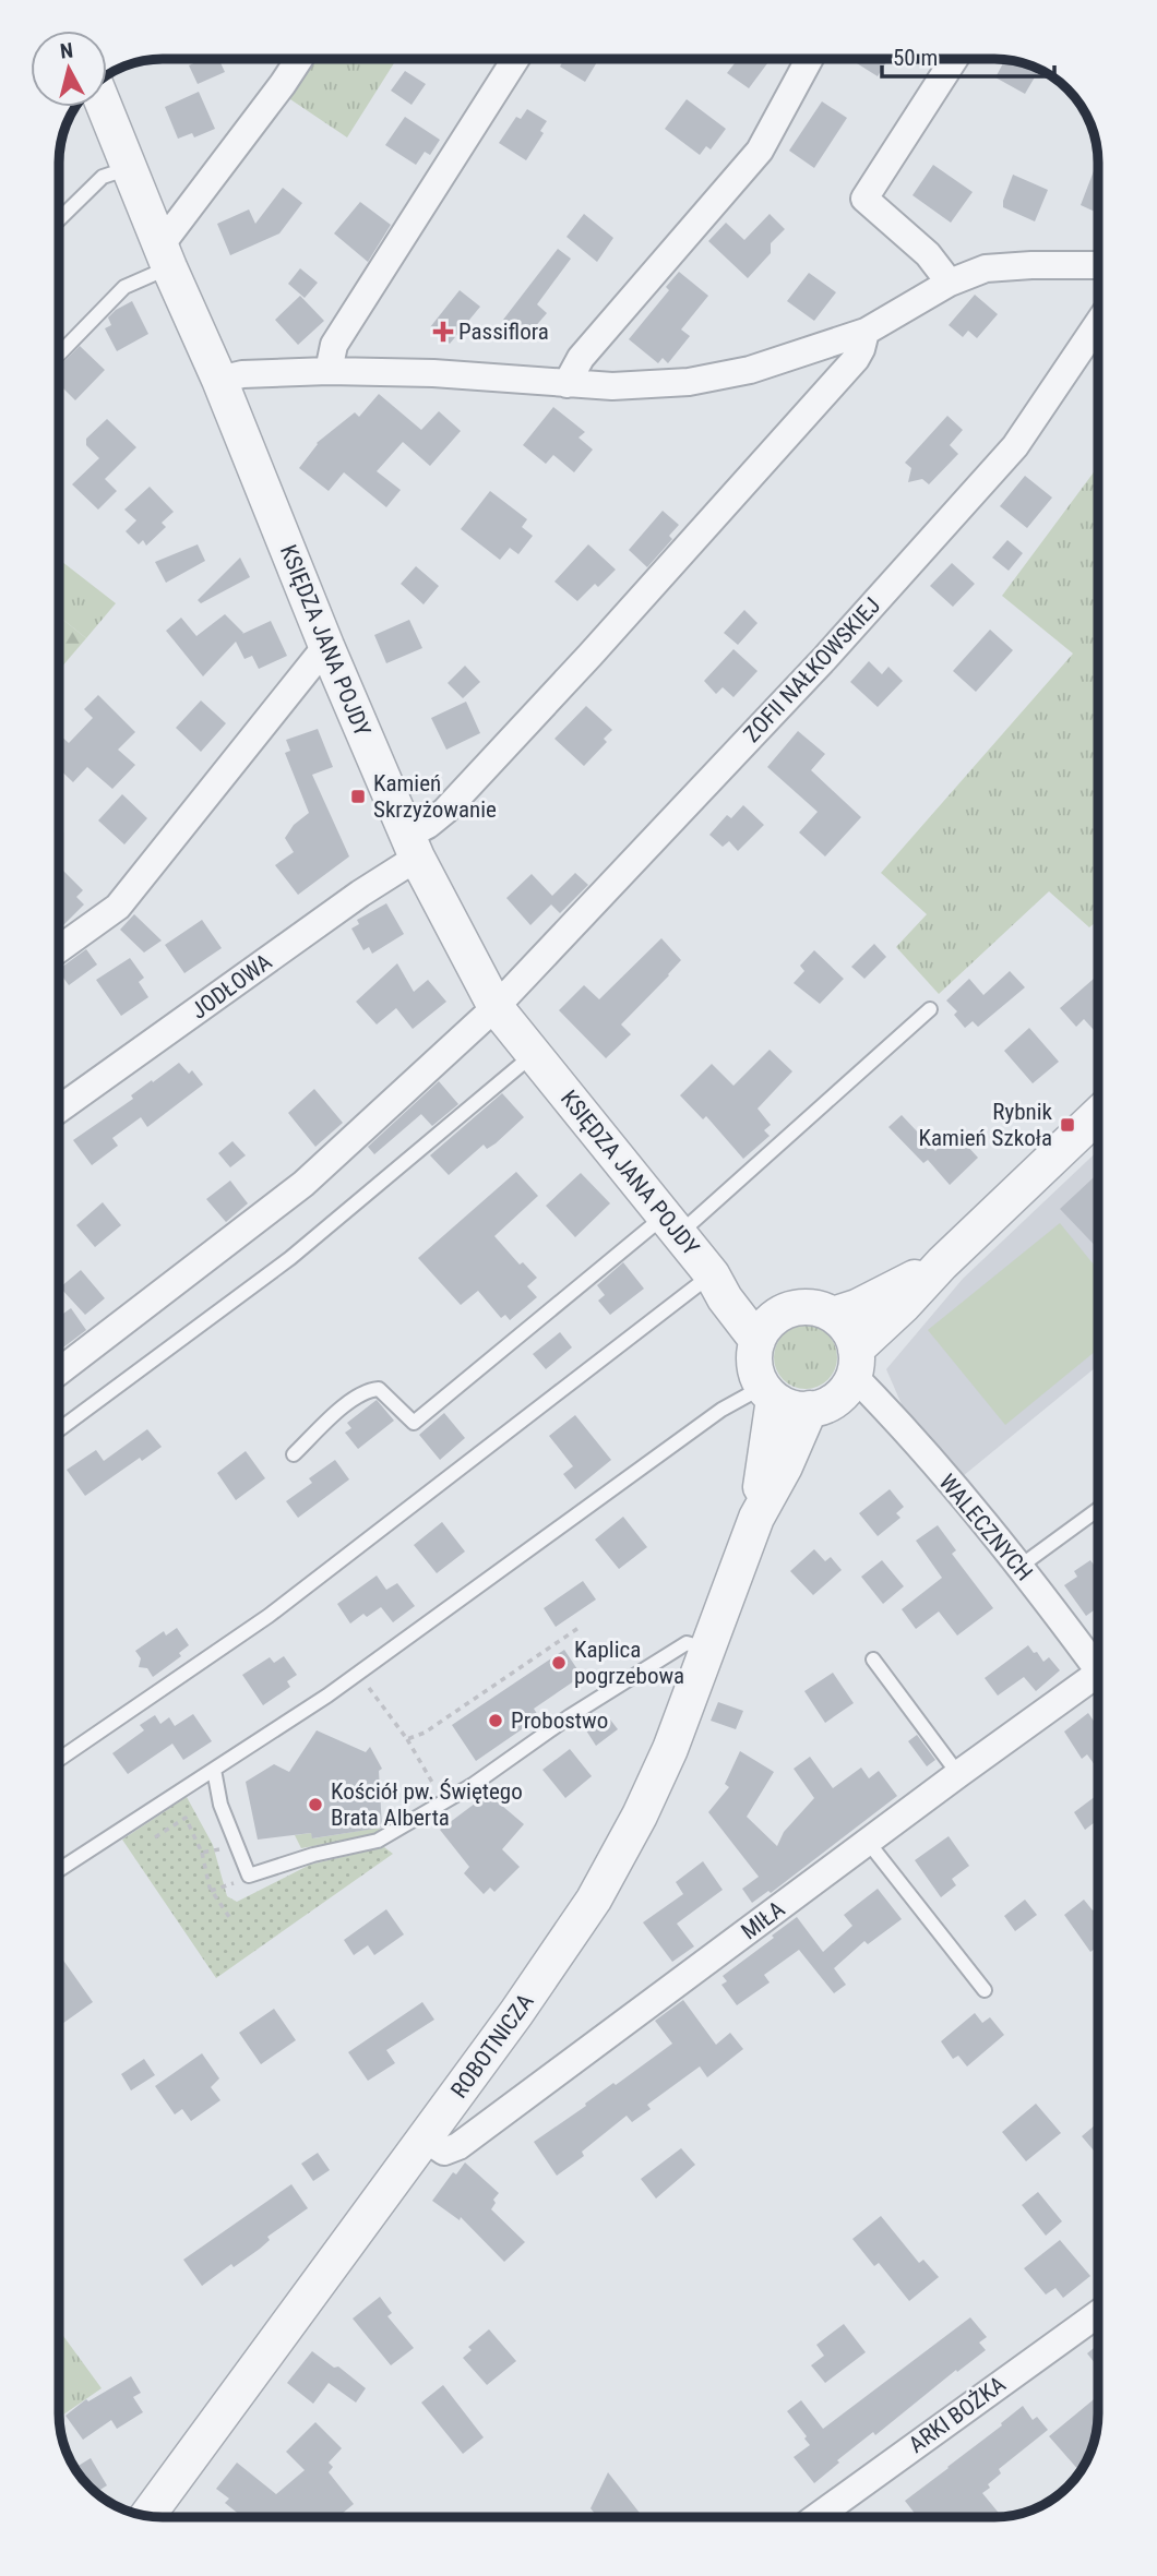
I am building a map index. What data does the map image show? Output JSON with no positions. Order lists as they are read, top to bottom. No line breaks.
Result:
{"streets":{"street":["KSIĘDZA JANA POJDY","ZOFII NAŁKOWSKIEJ","JODŁOWA","WALECZNYCH","MIŁA","ROBOTNICZA","ARKI BOŻKA"]},"crossings":[["KSIĘDZA JANA POJDY","ZOFII NAŁKOWSKIEJ"],["KSIĘDZA JANA POJDY","JODŁOWA"],["KSIĘDZA JANA POJDY","WALECZNYCH"],["KSIĘDZA JANA POJDY","ROBOTNICZA"],["WALECZNYCH","ROBOTNICZA"],["MIŁA","ROBOTNICZA"]],"places":{"health":["Passiflora"],"transit":["Kamień Skrzyżowanie","Rybnik Kamień Szkoła"],"other":["Kaplica pogrzebowa","Probostwo","Kościół pw. Świętego Brata Alberta"]},"scale_bar":"50 m","north":"top"}
